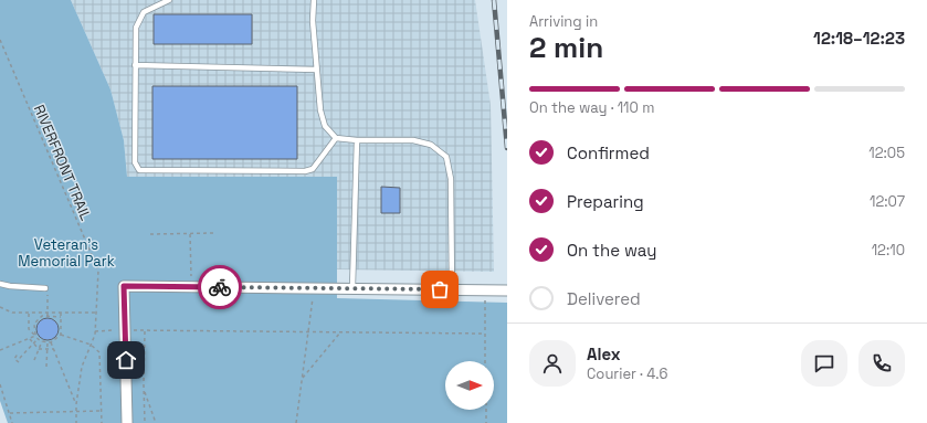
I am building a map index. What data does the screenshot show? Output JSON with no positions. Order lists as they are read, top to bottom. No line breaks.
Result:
{"streets":{"path":["RIVERFRONT TRAIL"]},"parks":["Veteran's Memorial Park"],"north":"right","page":{"heading":["2 min","Arriving in","12:18–12:23"],"panel":["Alex","Courier · 4.6"],"bar":"On the way · 110 m","list":[["Confirmed","12:05"],["Preparing","12:07"],["On the way","12:10"],"Delivered"]}}
